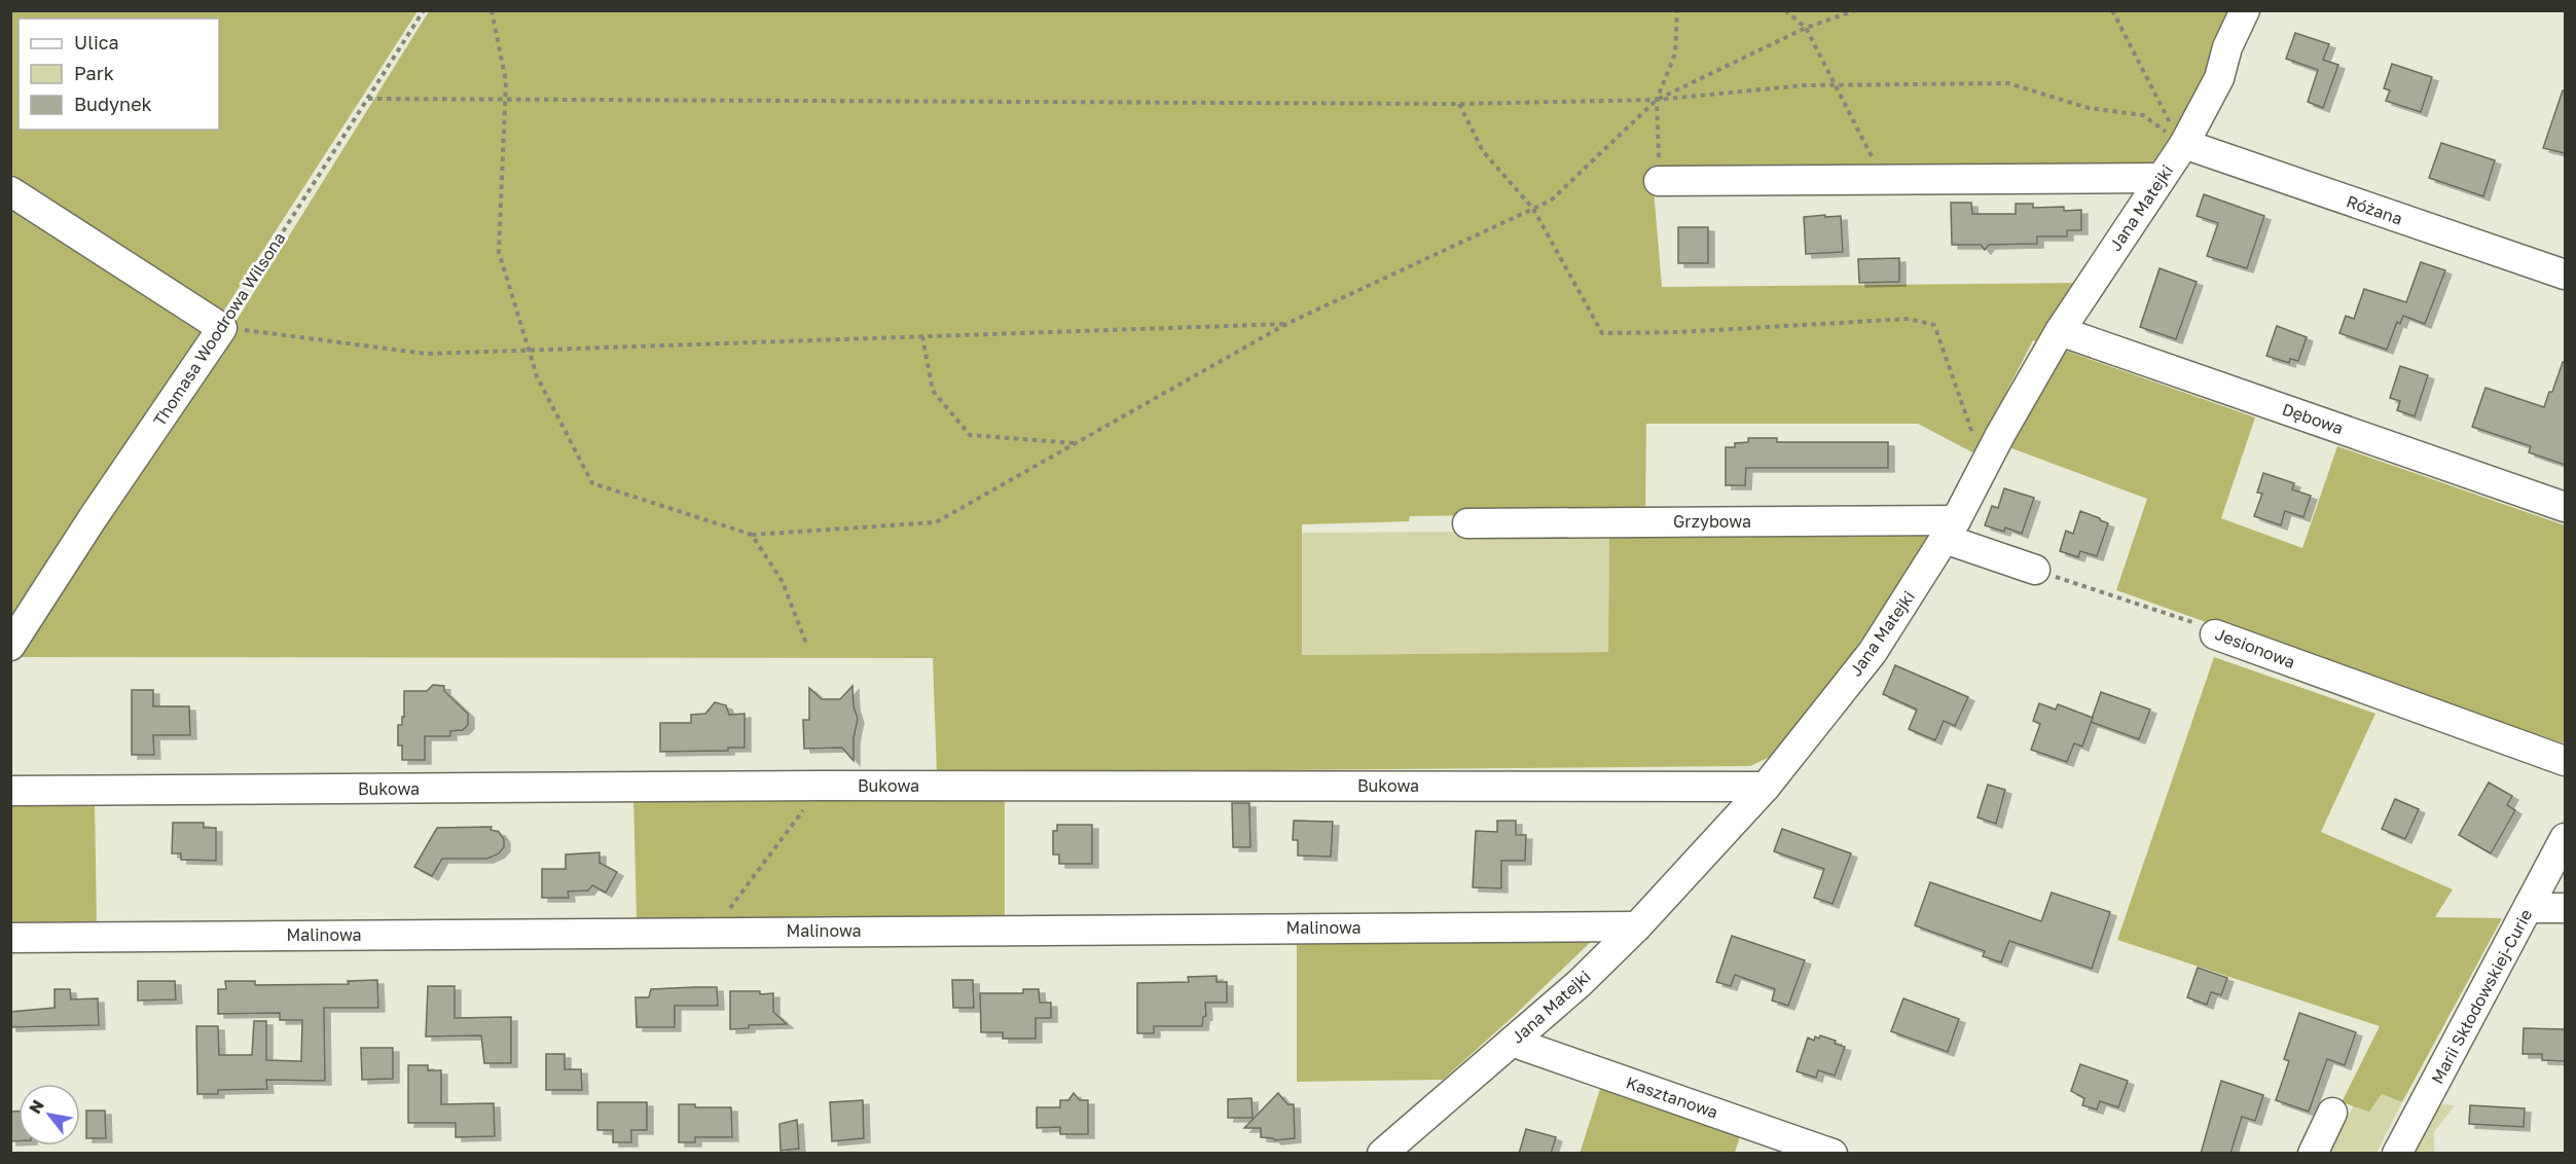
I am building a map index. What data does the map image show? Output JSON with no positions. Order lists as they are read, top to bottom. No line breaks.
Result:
{"streets":{"street":["Jana Matejki","Różana","Thomasa Woodrowa Wilsona","Dębowa","Grzybowa","Jesionowa","Bukowa","Malinowa","Marii Skłodowskiej-Curie","Kasztanowa"]},"crossings":[["Jana Matejki","Różana"],["Jana Matejki","Dębowa"],["Jana Matejki","Grzybowa"],["Jana Matejki","Bukowa"],["Jana Matejki","Malinowa"],["Jana Matejki","Kasztanowa"]],"legend":["Ulica","Park","Budynek"],"north":"top left"}
